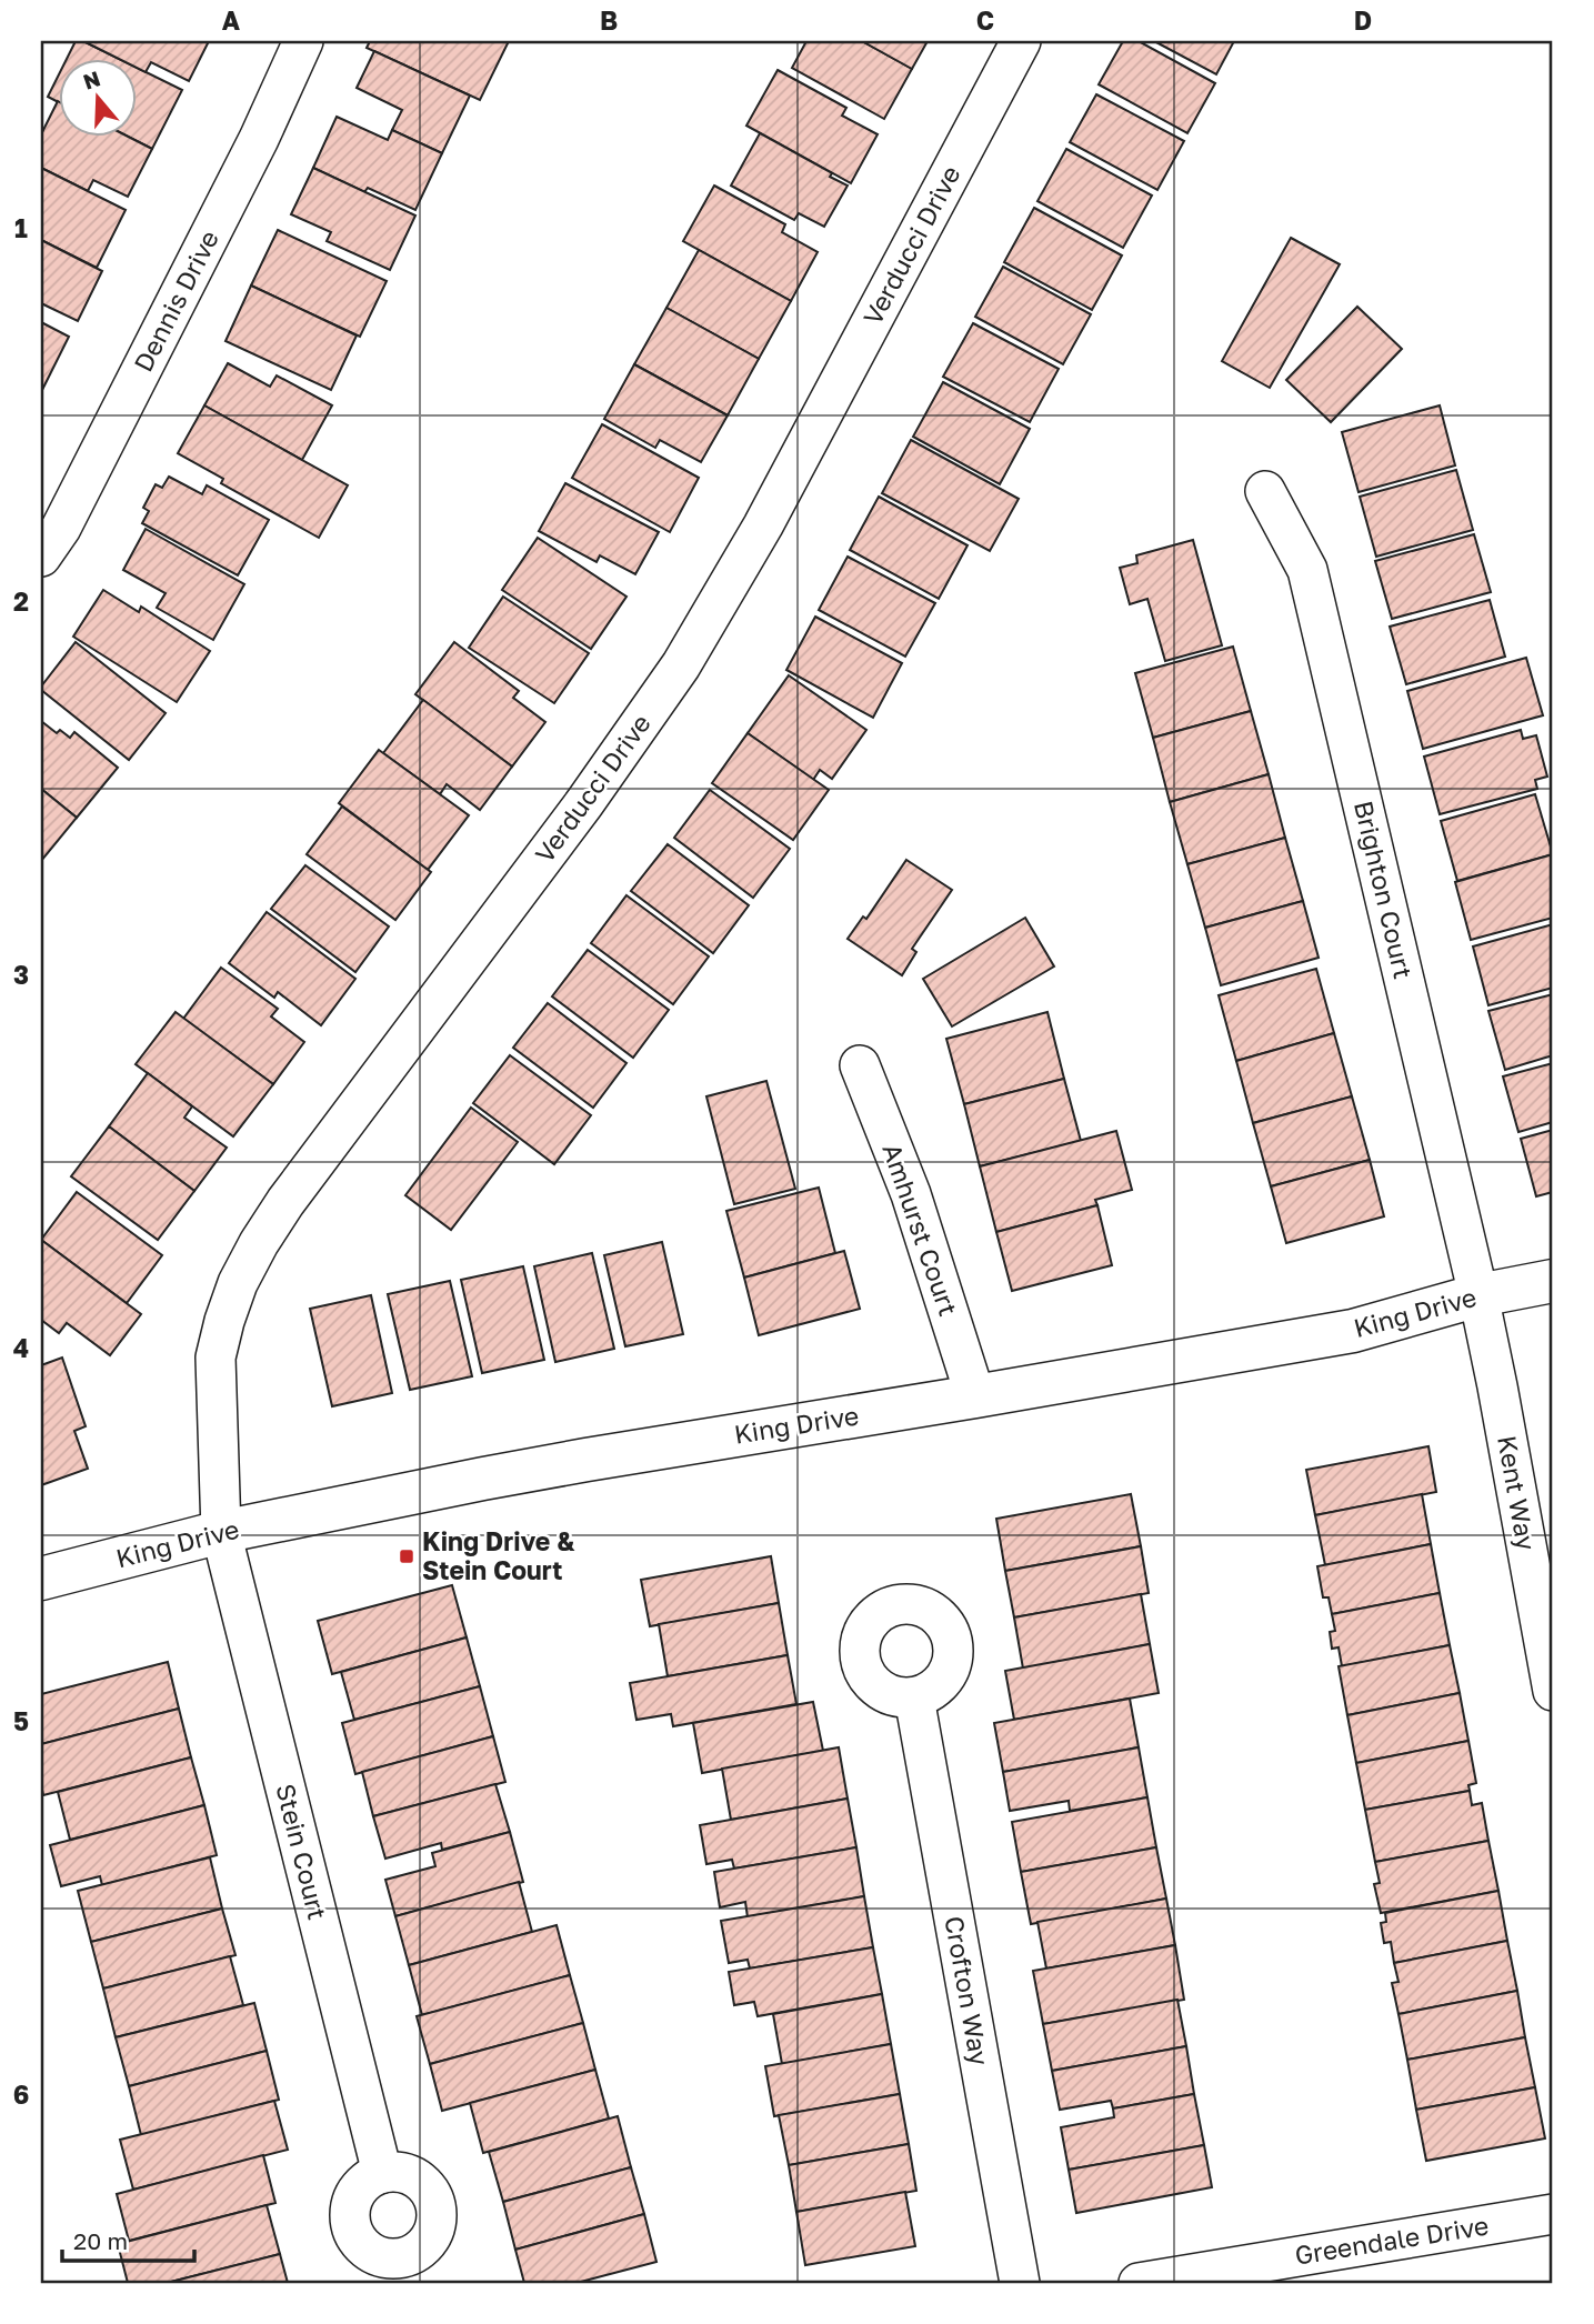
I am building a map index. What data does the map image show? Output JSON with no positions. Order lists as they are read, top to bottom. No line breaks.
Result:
{"streets":{"street":["Verducci Drive","Dennis Drive","Brighton Court","Amhurst Court","King Drive","Kent Way","Stein Court","Crofton Way","Greendale Drive"]},"crossings":[["Verducci Drive","King Drive"],["Verducci Drive","Stein Court"],["Brighton Court","King Drive"],["Brighton Court","Kent Way"],["Amhurst Court","King Drive"],["King Drive","Kent Way"],["King Drive","Stein Court"]],"places":{"transit":["King Drive & Stein Court"]},"scale_bar":"20 m","north":"top","grid":{"columns":["A","B","C","D"],"rows":["1","2","3","4","5","6"]}}
